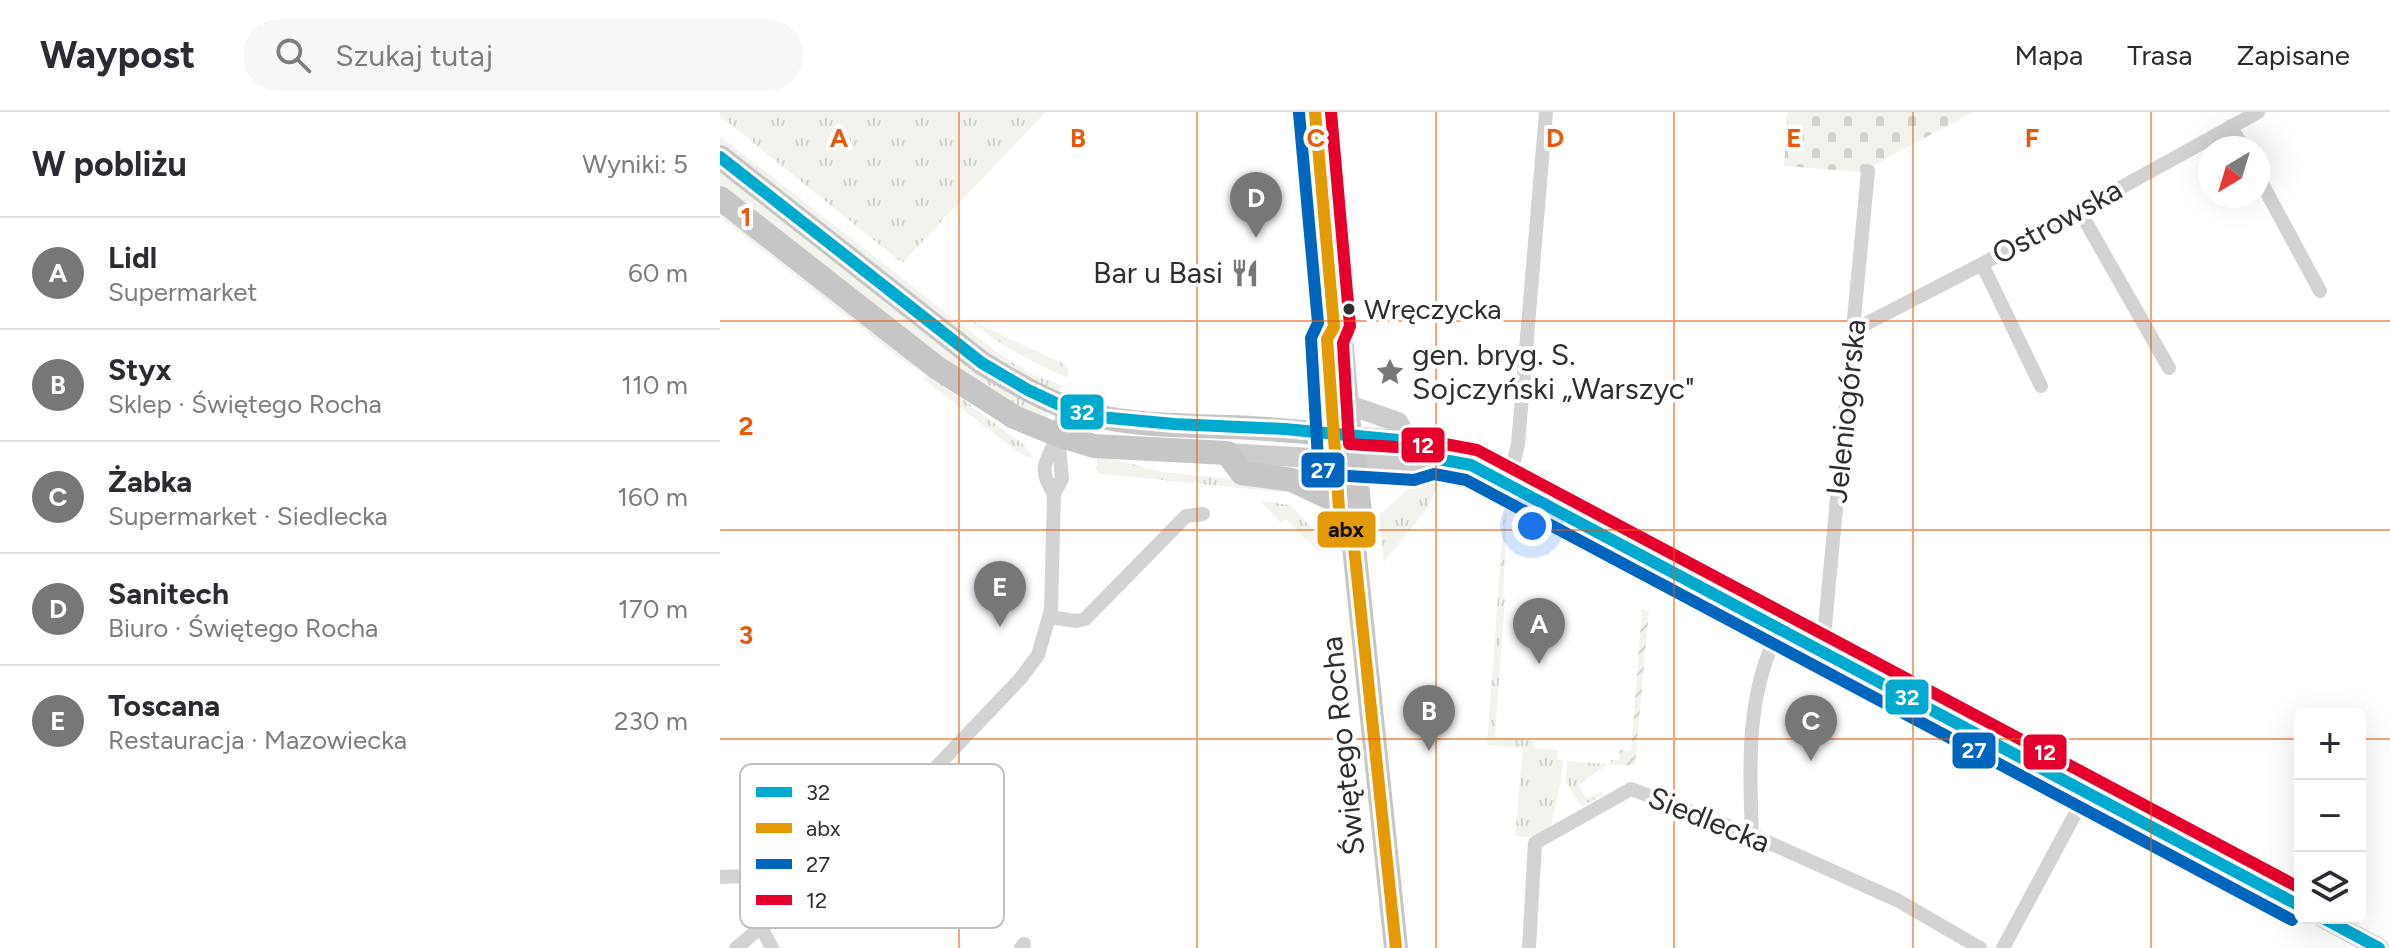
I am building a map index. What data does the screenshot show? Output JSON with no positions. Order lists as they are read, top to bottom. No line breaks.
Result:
{"streets":{"main road":["Świętego Rocha"],"street":["Ostrowska","Jeleniogórska","Siedlecka"]},"crossings":[["Ostrowska","Jeleniogórska"]],"places":{"restaurant":["Bar u Basi"],"other":["Wręczycka"],"place":["gen. bryg. S. Sojczyński „Warszyc\""]},"lines":["transit line abx","transit line 12","transit line 27","transit line 32"],"legend":["32","abx","27","12"],"north":"bottom left","page":{"header":"Waypost","search":"Szukaj tutaj","nav":["Mapa","Trasa","Zapisane"],"heading":["W pobliżu","Wyniki: 5"],"pins":["D","E","A","B","C"],"list":[{"mark":"A","name":"Lidl","note":"Supermarket","value":"60 m"},{"mark":"B","name":"Styx","note":"Sklep · Świętego Rocha","value":"110 m"},{"mark":"C","name":"Żabka","note":"Supermarket · Siedlecka","value":"160 m"},{"mark":"D","name":"Sanitech","note":"Biuro · Świętego Rocha","value":"170 m"},{"mark":"E","name":"Toscana","note":"Restauracja · Mazowiecka","value":"230 m"}],"map_buttons":["+","−"]},"grid":{"columns":["A","B","C","D","E","F"],"rows":["1","2","3"]}}
